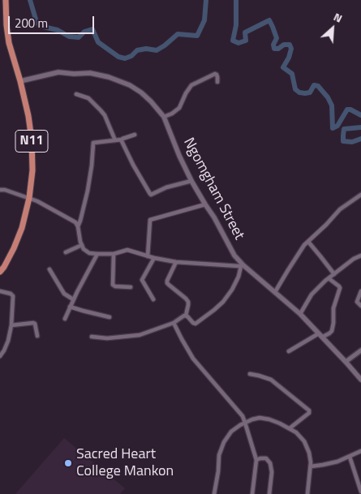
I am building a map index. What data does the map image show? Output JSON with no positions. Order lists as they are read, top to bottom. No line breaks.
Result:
{"streets":{"highway":["N11"],"main road":["Ngomgham Street"]},"crossings":[["N11","Ngomgham Street"]],"places":["Sacred Heart College Mankon"],"scale_bar":"200 m","north":"top right"}
